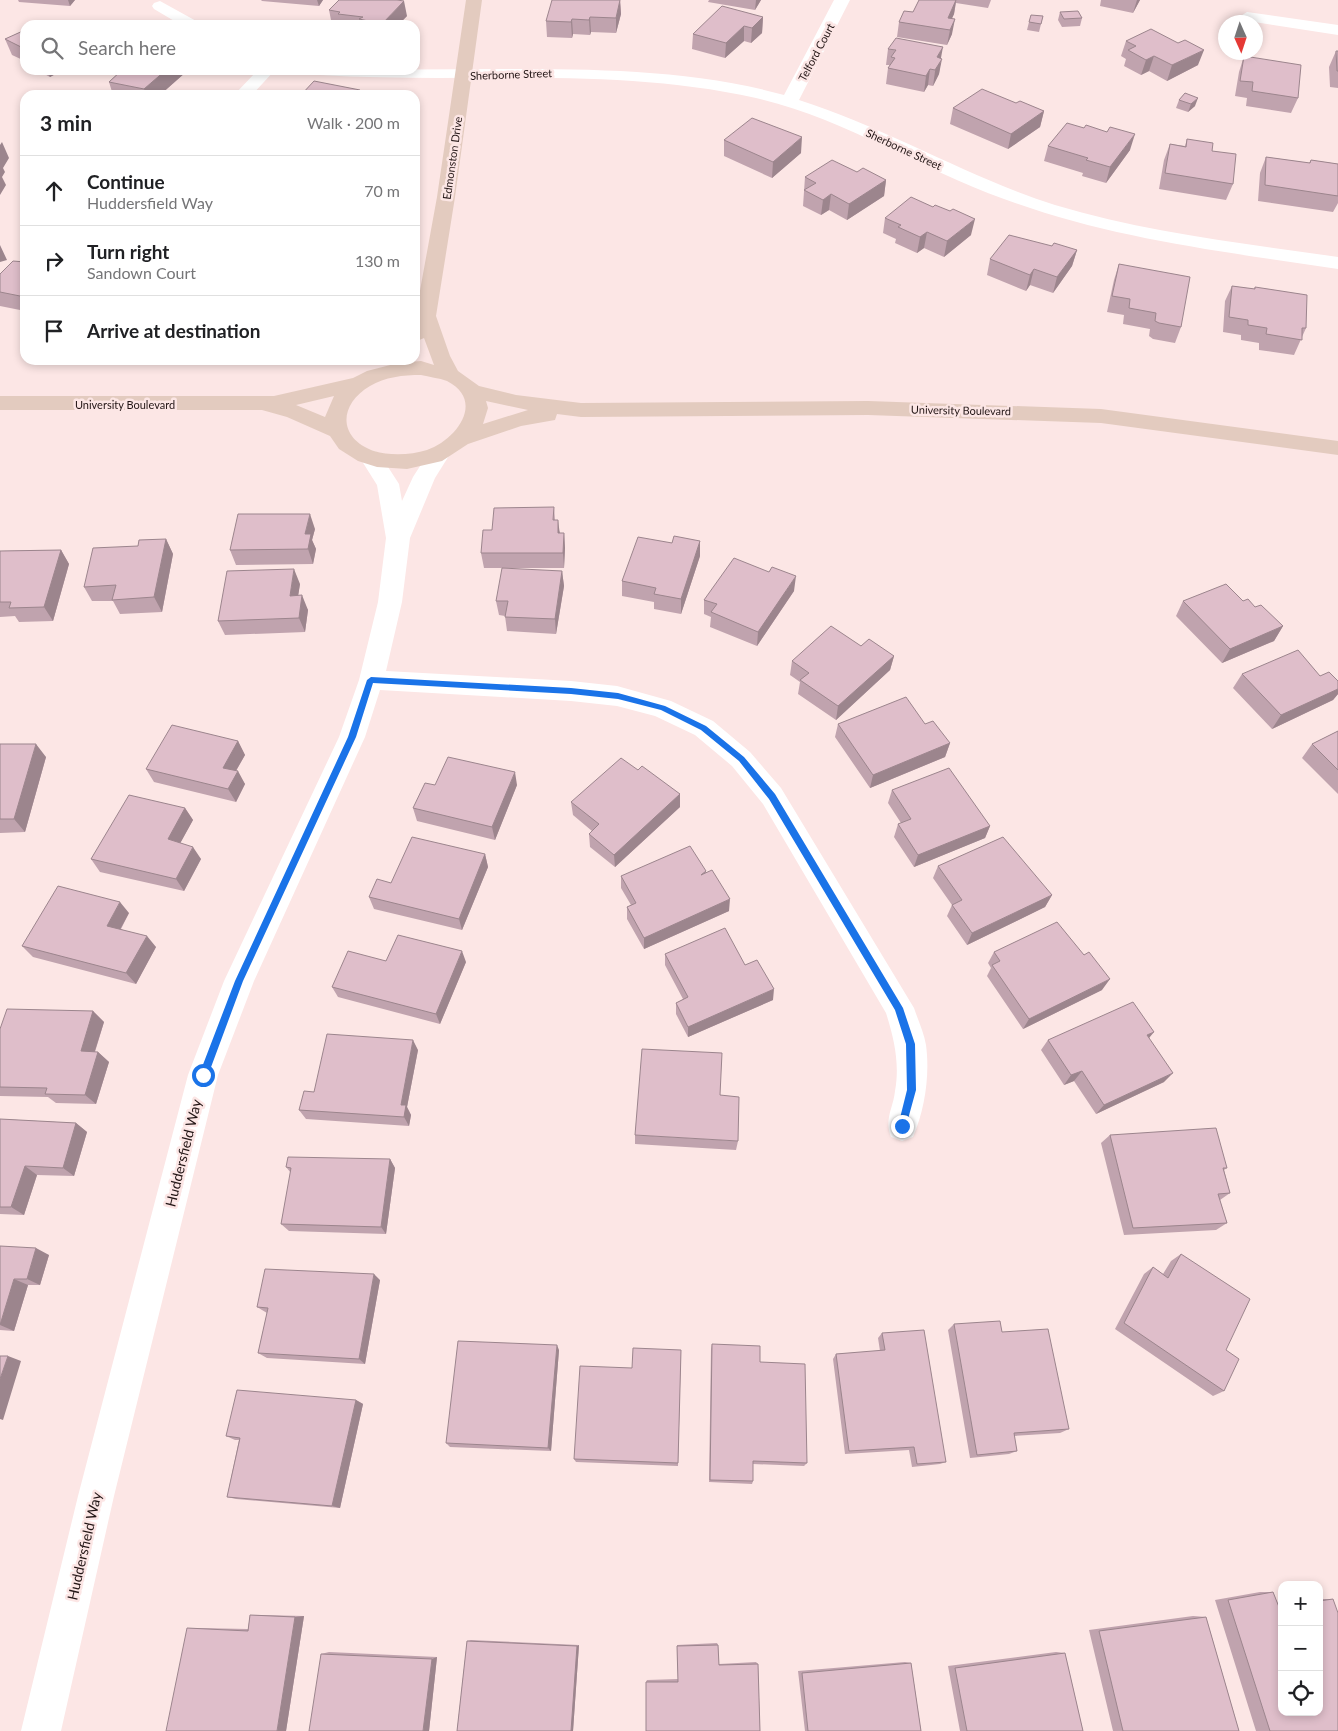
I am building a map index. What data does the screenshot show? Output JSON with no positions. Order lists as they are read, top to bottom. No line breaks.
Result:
{"streets":{"street":["Telford Court","Sherborne Street","Edmonston Drive","University Boulevard","Huddersfield Way"]},"crossings":[["Telford Court","Sherborne Street"],["Sherborne Street","Edmonston Drive"],["Edmonston Drive","University Boulevard"],["Edmonston Drive","Huddersfield Way"],["University Boulevard","Huddersfield Way"]],"north":"bottom","page":{"search":"Search here","heading":["3 min","Walk · 200 m"],"list":[["Continue","Huddersfield Way","70 m"],["Turn right","Sandown Court","130 m"],"Arrive at destination"],"map_buttons":["+","−"]}}
